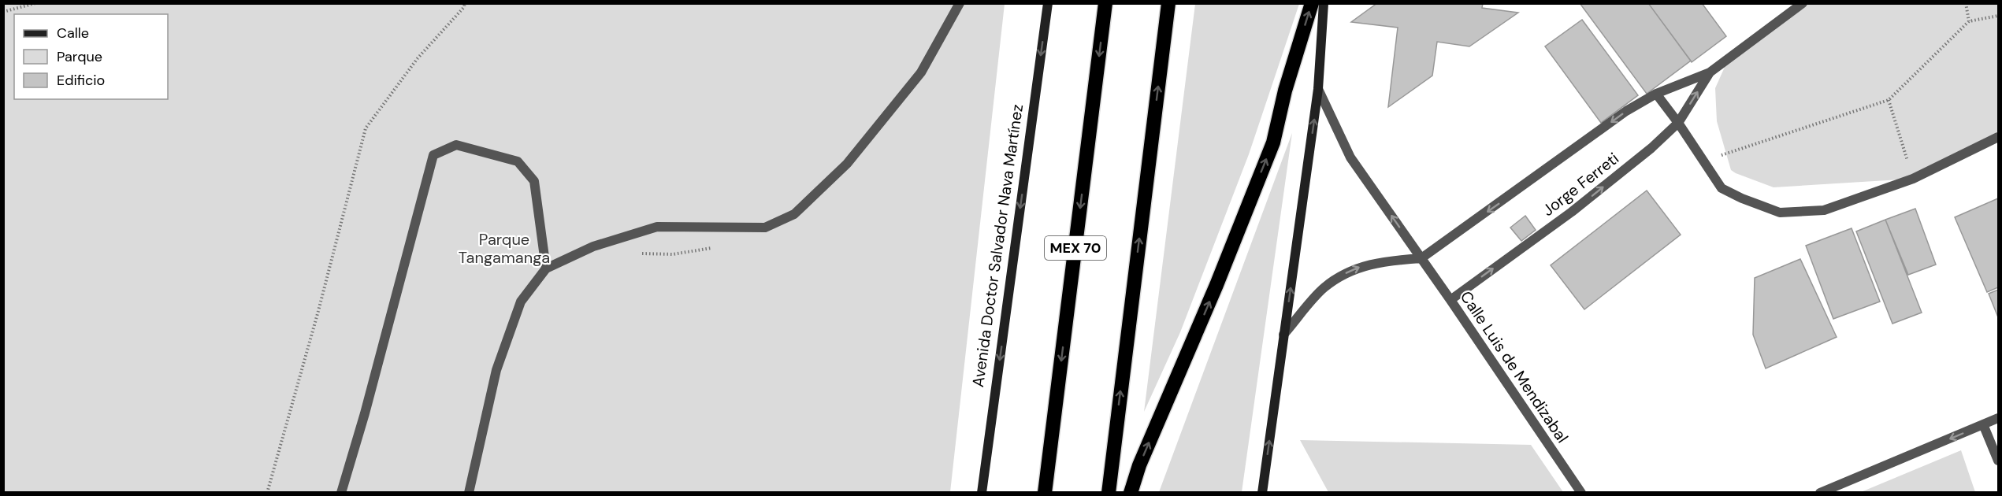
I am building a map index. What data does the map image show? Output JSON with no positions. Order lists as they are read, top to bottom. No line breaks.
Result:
{"streets":{"highway":["MEX 70"],"main road":["Avenida Doctor Salvador Nava Martínez"],"street":["Jorge Ferreti","Calle Luis de Mendizabal"]},"crossings":[["Jorge Ferreti","Calle Luis de Mendizabal"]],"one_way":["Avenida Doctor Salvador Nava Martínez","Calle Luis de Mendizabal"],"parks":["Parque Tangamanga"],"legend":["Calle","Parque","Edificio"]}
